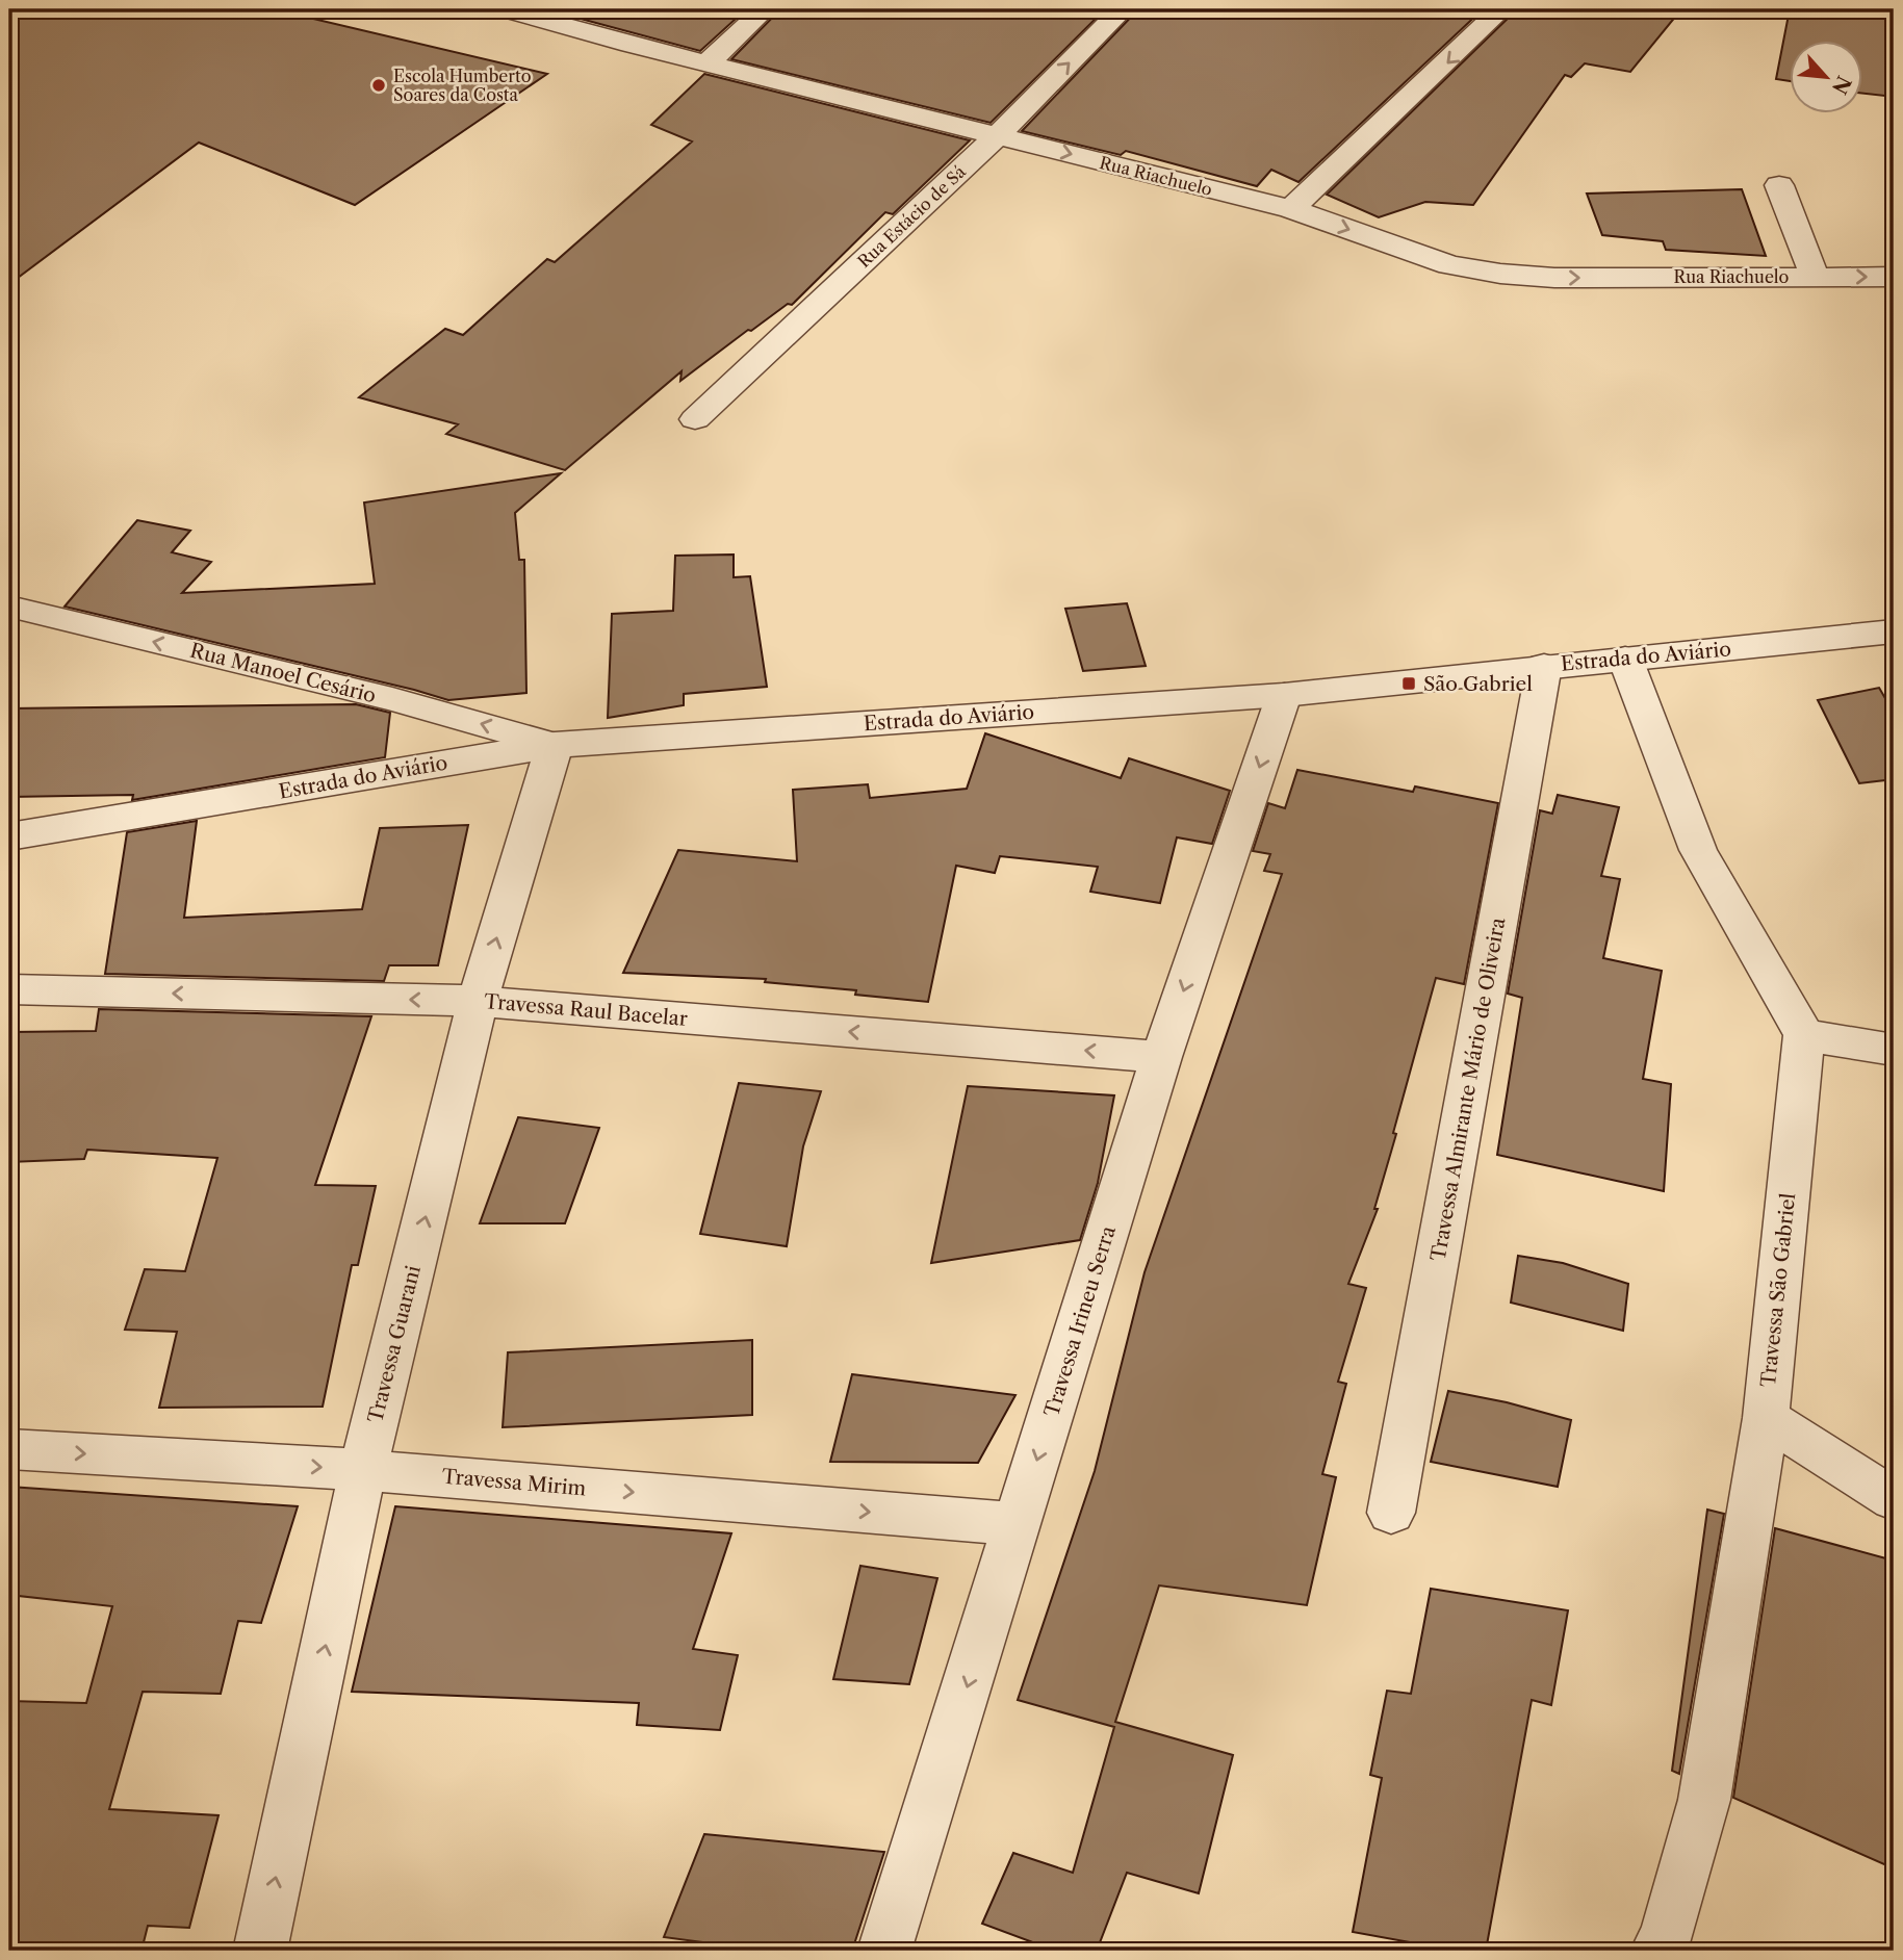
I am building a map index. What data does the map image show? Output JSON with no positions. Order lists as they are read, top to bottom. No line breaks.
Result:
{"streets":{"street":["Rua Riachuelo","Rua Estácio de Sá","Estrada do Aviário","Rua Manoel Cesário","Travessa Raul Bacelar","Travessa Almirante Mário de Oliveira","Travessa São Gabriel","Travessa Irineu Serra","Travessa Guarani","Travessa Mirim"]},"crossings":[["Rua Riachuelo","Rua Estácio de Sá"],["Estrada do Aviário","Rua Manoel Cesário"],["Estrada do Aviário","Travessa Almirante Mário de Oliveira"],["Estrada do Aviário","Travessa Irineu Serra"],["Estrada do Aviário","Travessa Guarani"],["Rua Manoel Cesário","Travessa Guarani"],["Travessa Raul Bacelar","Travessa Irineu Serra"],["Travessa Raul Bacelar","Travessa Guarani"],["Travessa Irineu Serra","Travessa Mirim"],["Travessa Guarani","Travessa Mirim"]],"one_way":["Rua Riachuelo","Rua Manoel Cesário","Travessa Raul Bacelar","Travessa Irineu Serra","Travessa Guarani","Travessa Mirim"],"places":{"other":["Escola Humberto Soares da Costa"],"transit":["São Gabriel"]},"north":"bottom right"}
